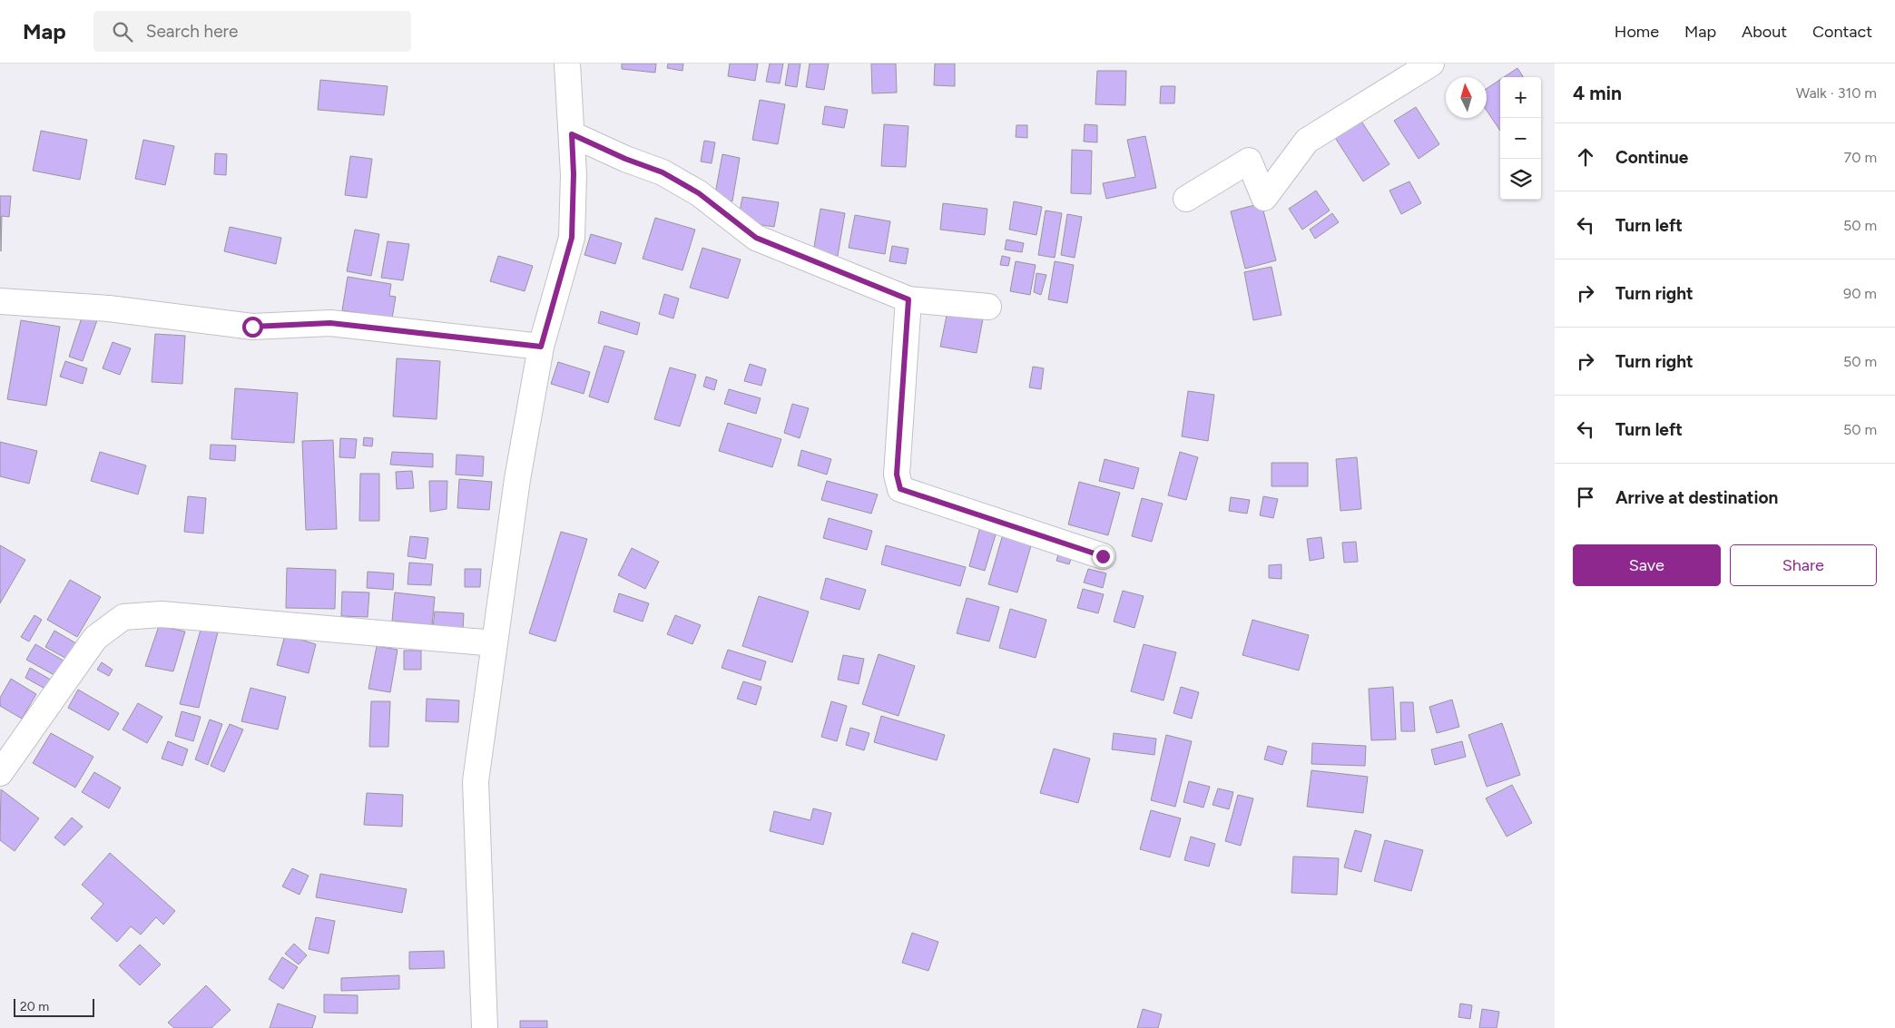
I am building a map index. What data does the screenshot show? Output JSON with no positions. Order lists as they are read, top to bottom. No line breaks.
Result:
{"scale_bar":"20 m","north":"top","page":{"header":"Map","search":"Search here","nav":["Home","Map","About","Contact"],"heading":["4 min","Walk · 310 m"],"map_buttons":["+","−"],"list":[["Continue","70 m"],["Turn left","50 m"],["Turn right","90 m"],["Turn right","50 m"],["Turn left","50 m"],"Arrive at destination"],"buttons":["Save","Share"],"scale":"20 m"}}
